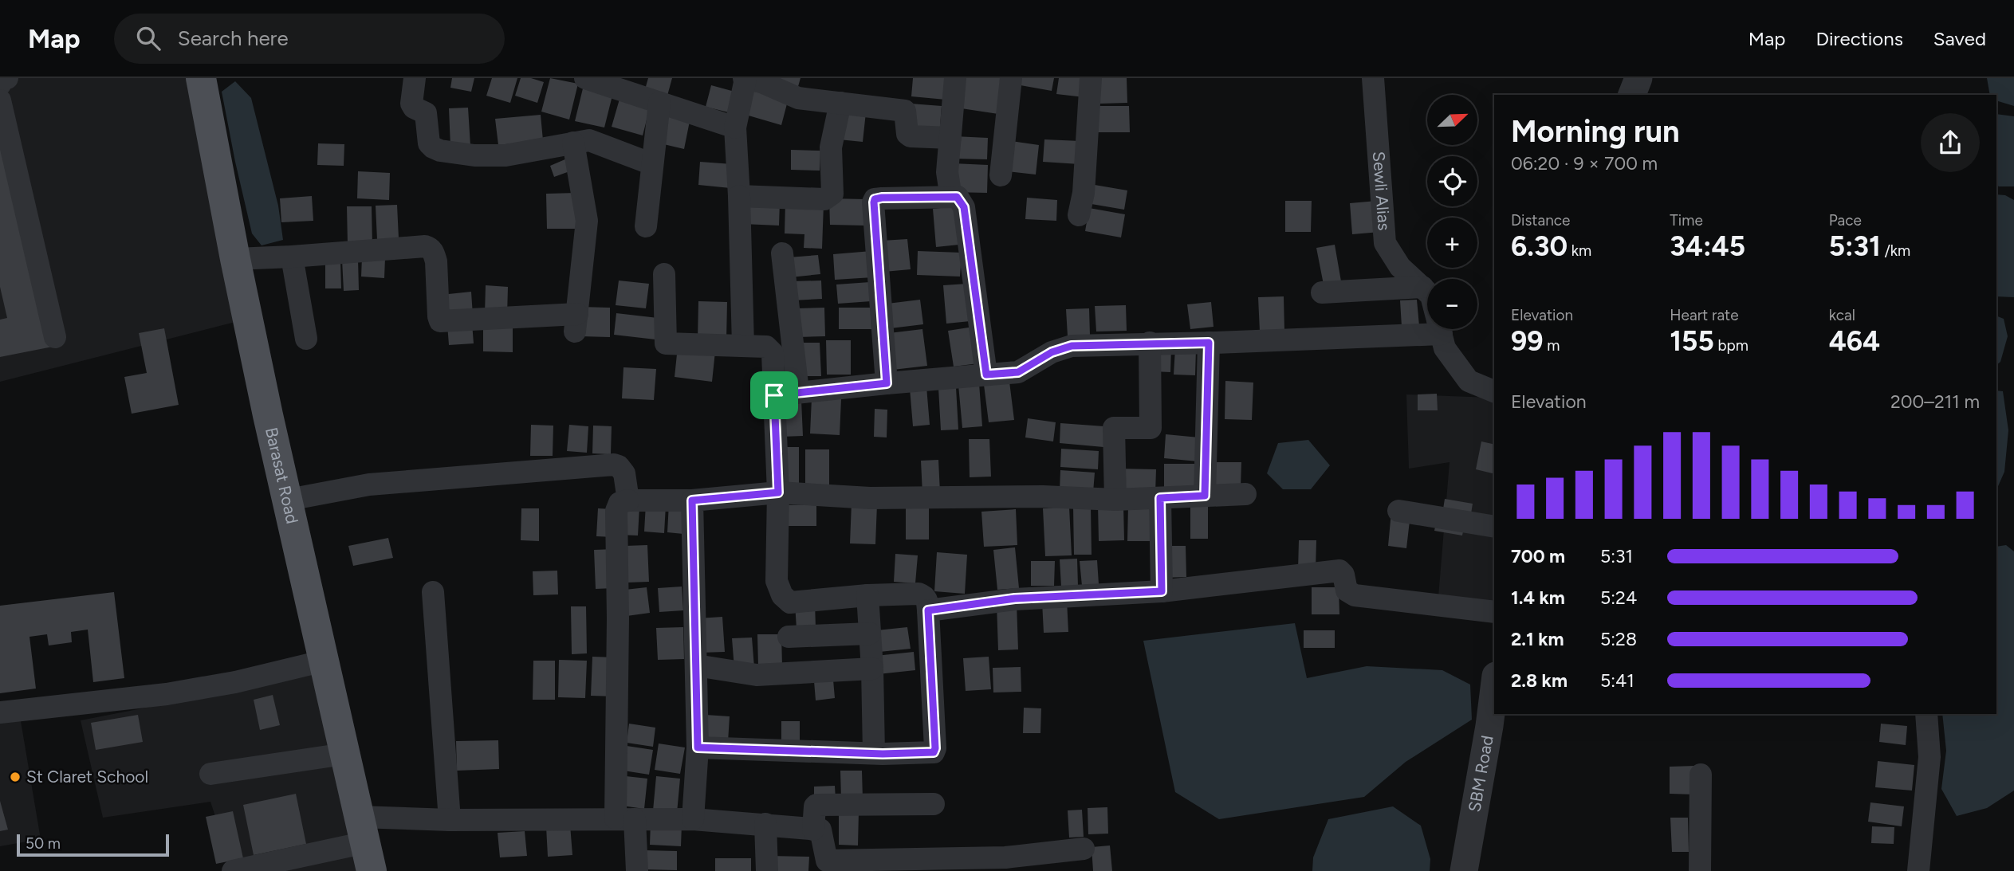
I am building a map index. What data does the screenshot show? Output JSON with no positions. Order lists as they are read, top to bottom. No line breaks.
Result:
{"streets":{"main road":["Barasat Road"],"street":["Sewli Alias","SBM Road"]},"places":["St Claret School"],"scale_bar":"50 m","north":"top right","page":{"header":"Map","search":"Search here","nav":["Map","Directions","Saved"],"map_buttons":["+","−"],"heading":["Morning run","06:20 · 9 × 700 m"],"stats":[["Distance","6.30 km"],["Time","34:45"],["Pace","5:31 /km"],["Elevation","99 m"],["Heart rate","155 bpm"],["kcal","464"]],"chart":["Elevation","200–211 m"],"list":[{"name":"700 m","note":"5:31"},{"name":"1.4 km","note":"5:24"},{"name":"2.1 km","note":"5:28"},{"name":"2.8 km","note":"5:41"}],"scale":"50 m"}}
